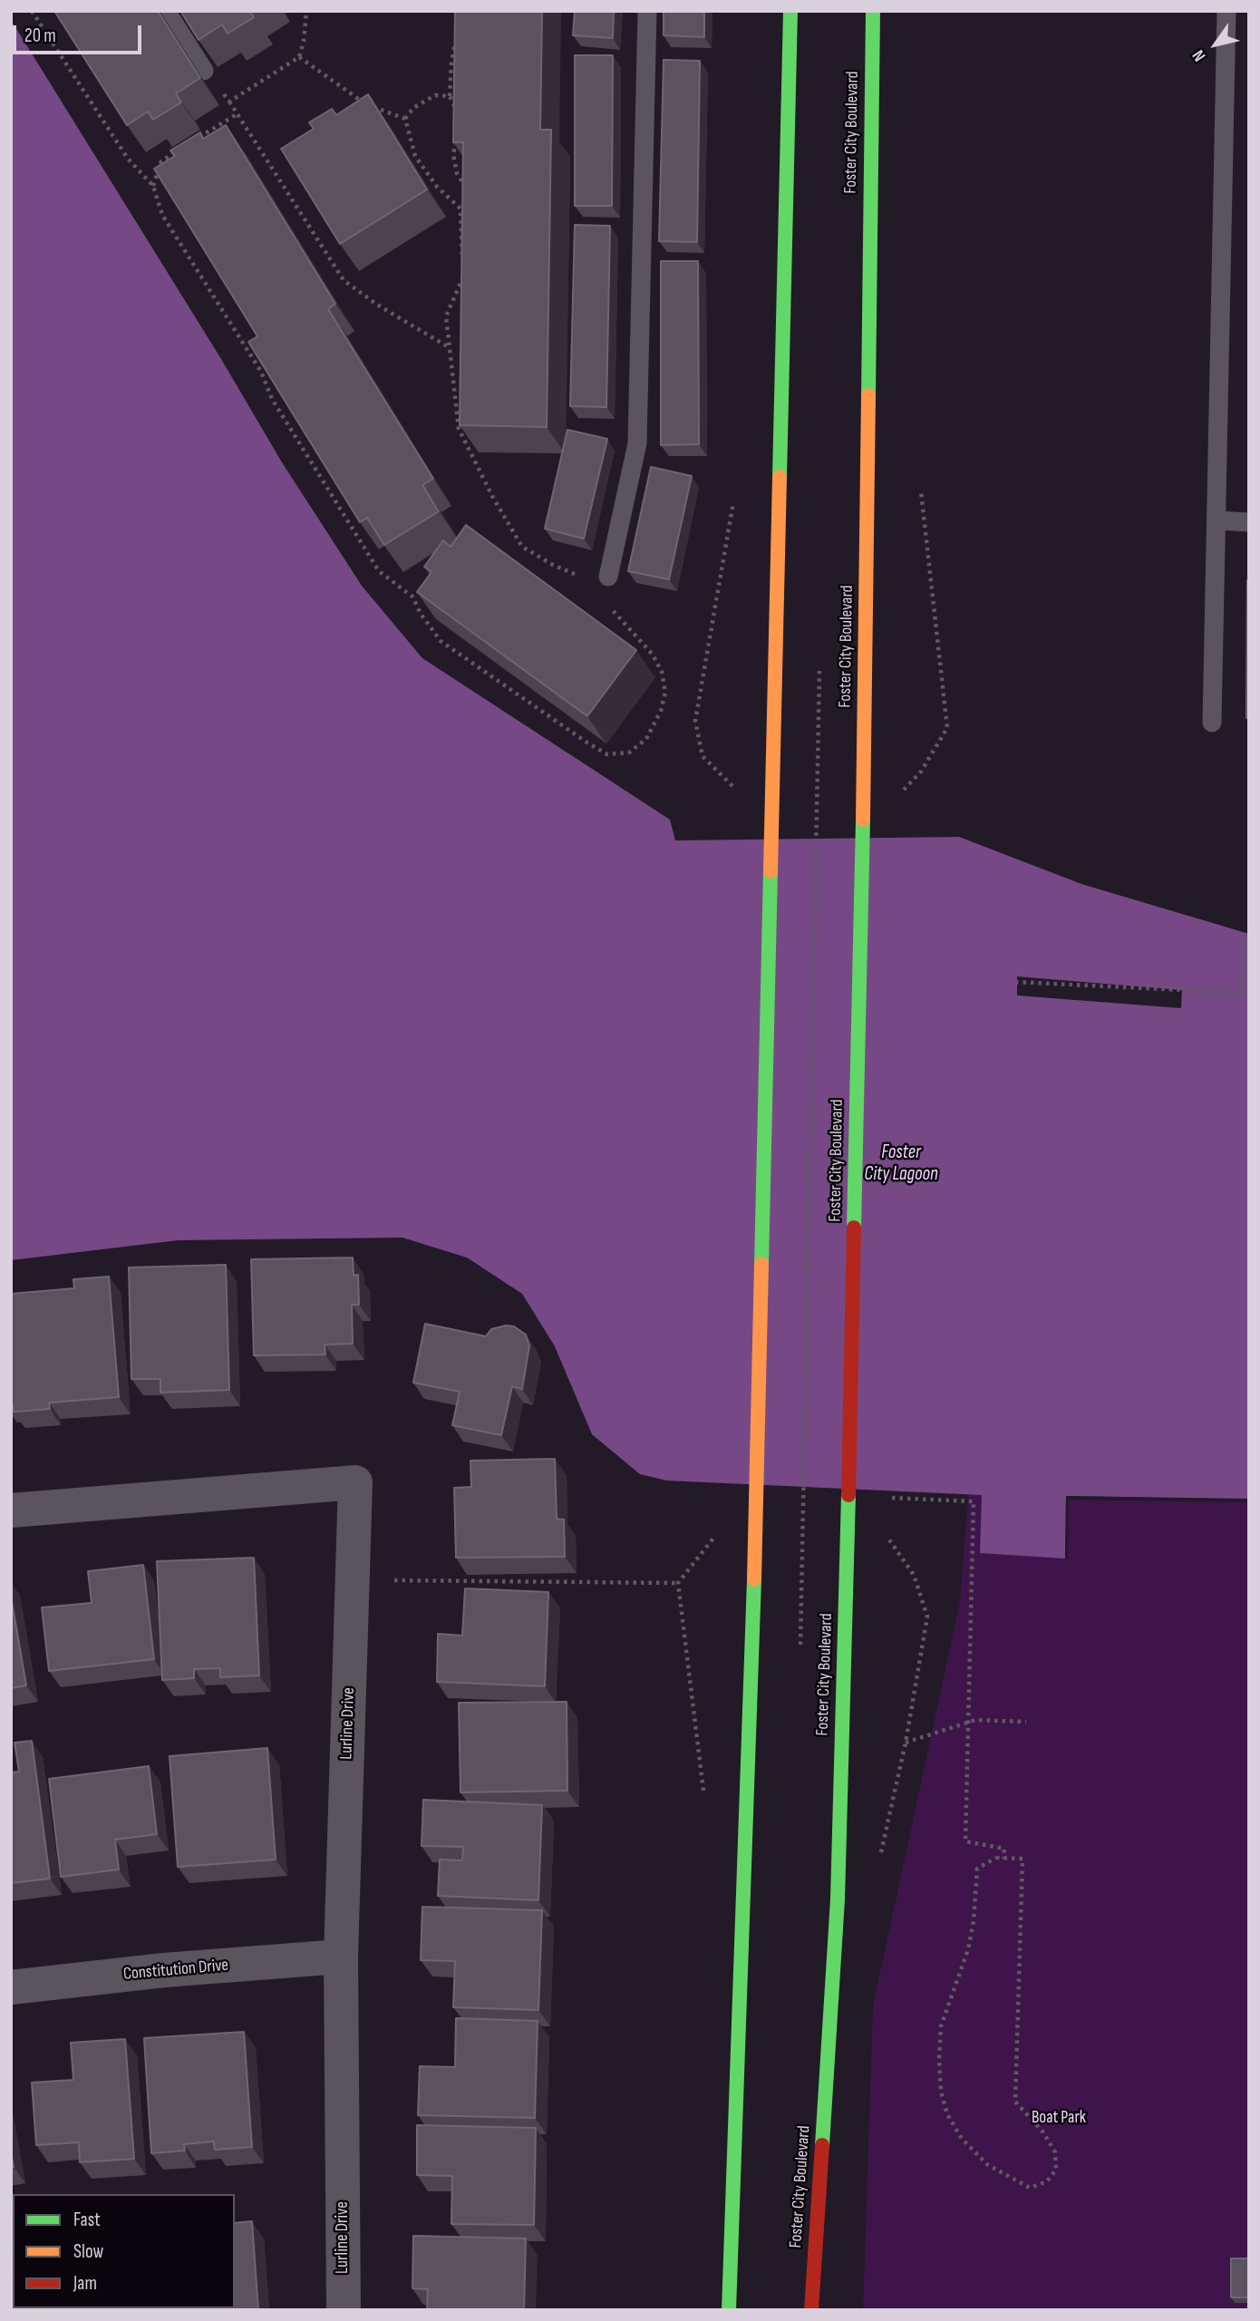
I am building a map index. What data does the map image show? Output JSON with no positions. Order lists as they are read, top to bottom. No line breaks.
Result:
{"streets":{"main road":["Foster City Boulevard"],"street":["Lurline Drive","Constitution Drive"]},"crossings":[["Lurline Drive","Constitution Drive"]],"water":["Foster City Lagoon"],"parks":["Boat Park"],"legend":["Fast","Slow","Jam"],"scale_bar":"20 m","north":"bottom left"}
